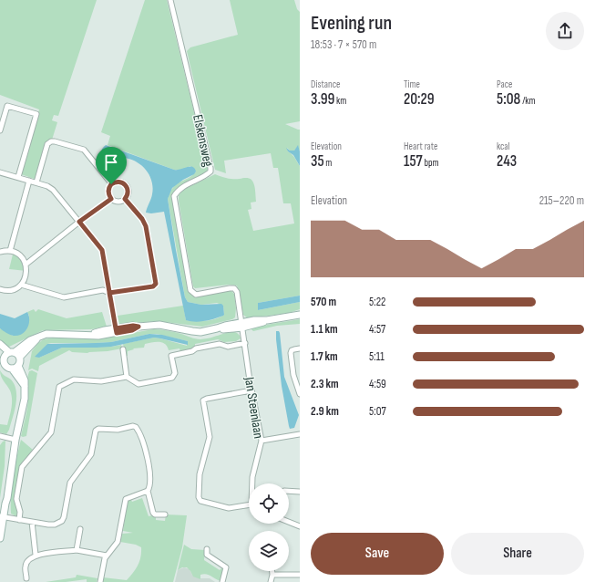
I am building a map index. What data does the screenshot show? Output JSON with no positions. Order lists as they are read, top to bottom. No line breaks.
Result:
{"streets":{"street":["Elskensweg","Jan Steenlaan"]},"crossings":[["Elskensweg","Jan Steenlaan"]],"page":{"heading":["Evening run","18:53 · 7 × 570 m"],"stats":[["Distance","3.99 km"],["Time","20:29"],["Pace","5:08 /km"],["Elevation","35 m"],["Heart rate","157 bpm"],["kcal","243"]],"chart":["Elevation","215–220 m"],"list":[{"name":"570 m","note":"5:22"},{"name":"1.1 km","note":"4:57"},{"name":"1.7 km","note":"5:11"},{"name":"2.3 km","note":"4:59"},{"name":"2.9 km","note":"5:07"}],"buttons":["Save","Share"]}}
